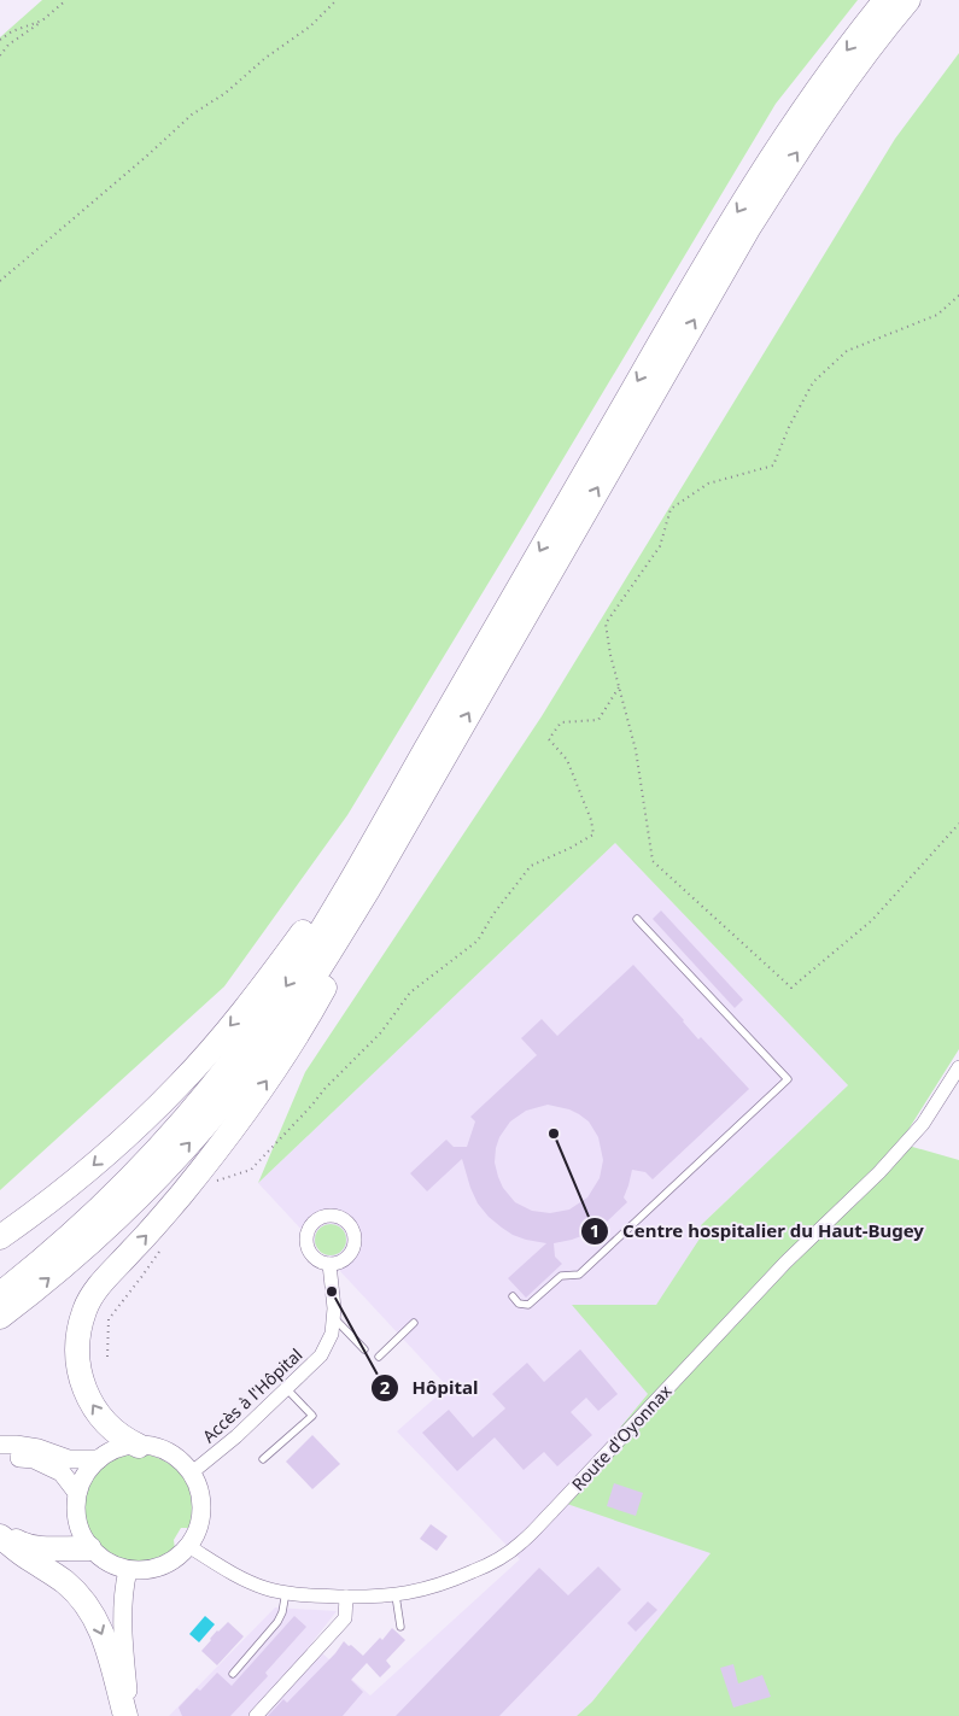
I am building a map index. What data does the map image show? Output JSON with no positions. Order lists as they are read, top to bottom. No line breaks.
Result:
{"streets":{"street":["Accès à l'Hôpital","Route d'Oyonnax"]},"crossings":[["Accès à l'Hôpital","Route d'Oyonnax"]],"places":["Centre hospitalier du Haut-Bugey","Hôpital"]}
